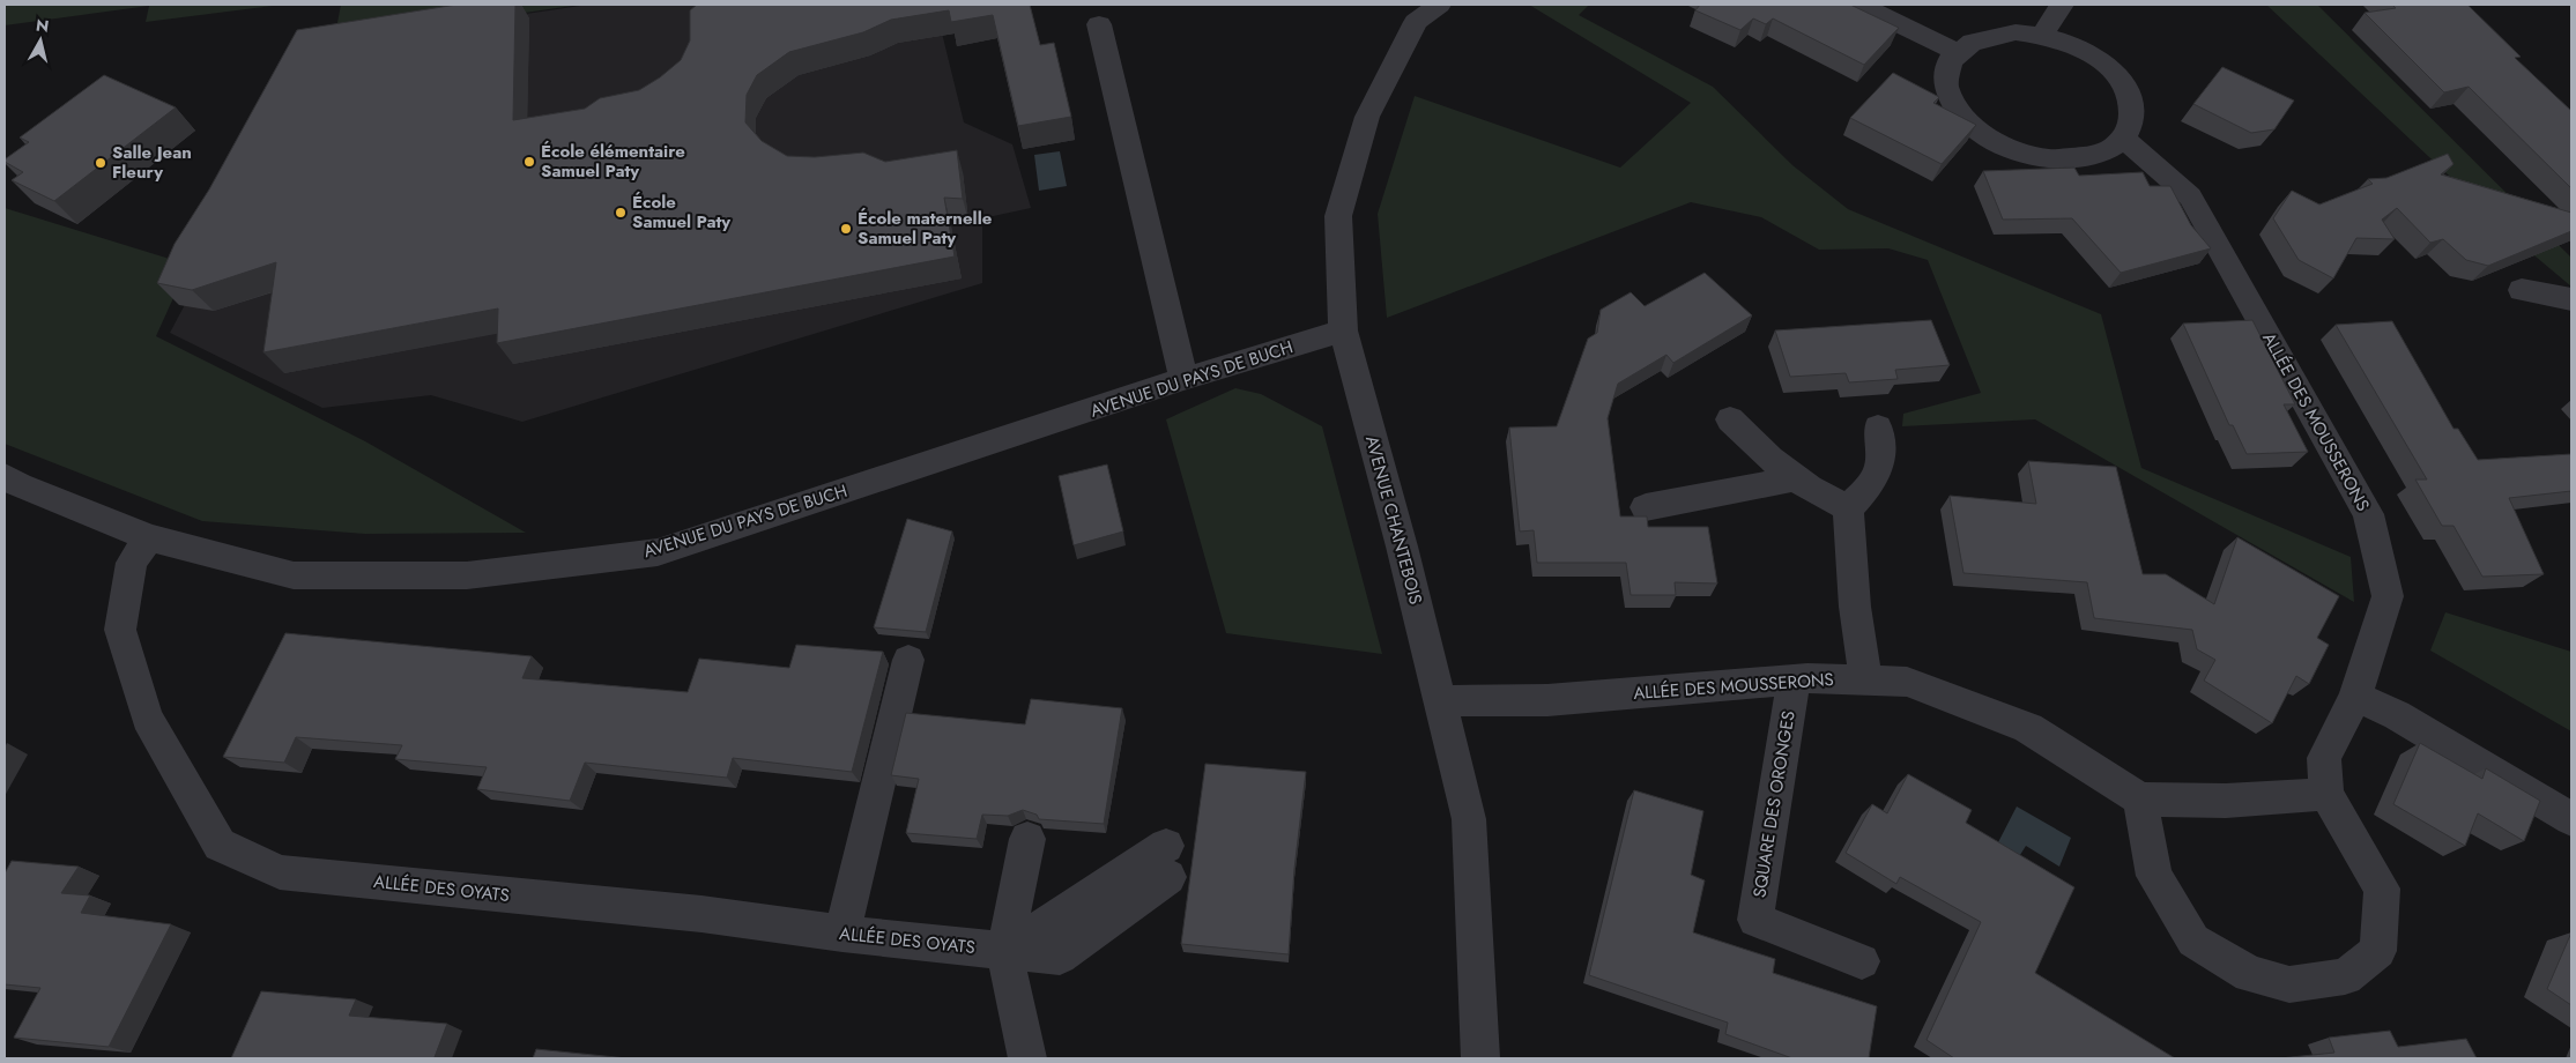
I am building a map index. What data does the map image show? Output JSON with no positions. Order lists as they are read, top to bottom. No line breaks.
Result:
{"streets":{"street":["AVENUE DU PAYS DE BUCH","ALLÉE DES MOUSSERONS","AVENUE CHANTEBOIS","SQUARE DES ORONGES","ALLÉE DES OYATS"]},"crossings":[["AVENUE DU PAYS DE BUCH","AVENUE CHANTEBOIS"],["AVENUE DU PAYS DE BUCH","ALLÉE DES OYATS"],["ALLÉE DES MOUSSERONS","AVENUE CHANTEBOIS"],["ALLÉE DES MOUSSERONS","SQUARE DES ORONGES"]],"places":["École élémentaire Samuel Paty","Salle Jean Fleury","École Samuel Paty","École maternelle Samuel Paty"],"north":"top"}
